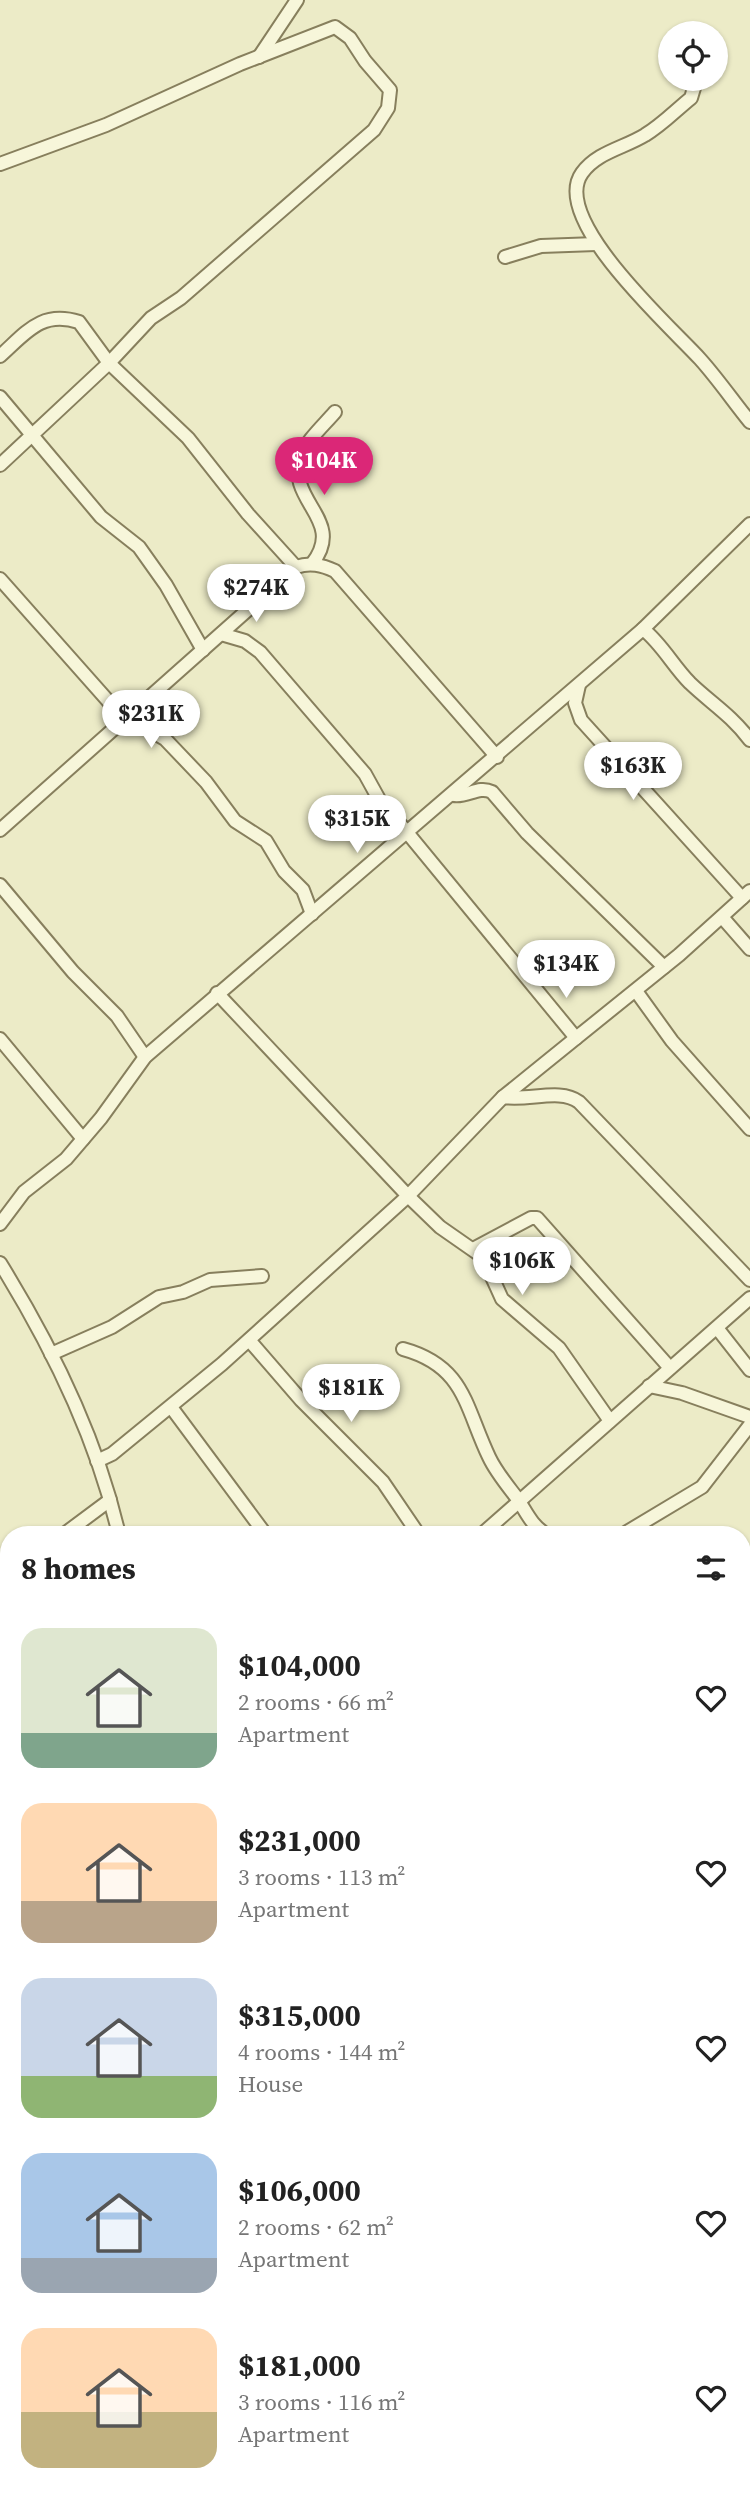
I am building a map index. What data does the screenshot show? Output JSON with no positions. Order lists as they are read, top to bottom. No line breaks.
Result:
{"page":{"price":["$104K","$274K","$231K","$163K","$315K","$134K","$106K","$181K"],"heading":"8 homes","list":[{"name":"$104,000","note":"2 rooms · 66 m² · Apartment"},{"name":"$231,000","note":"3 rooms · 113 m² · Apartment"},{"name":"$315,000","note":"4 rooms · 144 m² · House"},{"name":"$106,000","note":"2 rooms · 62 m² · Apartment"},{"name":"$181,000","note":"3 rooms · 116 m² · Apartment"}]}}
